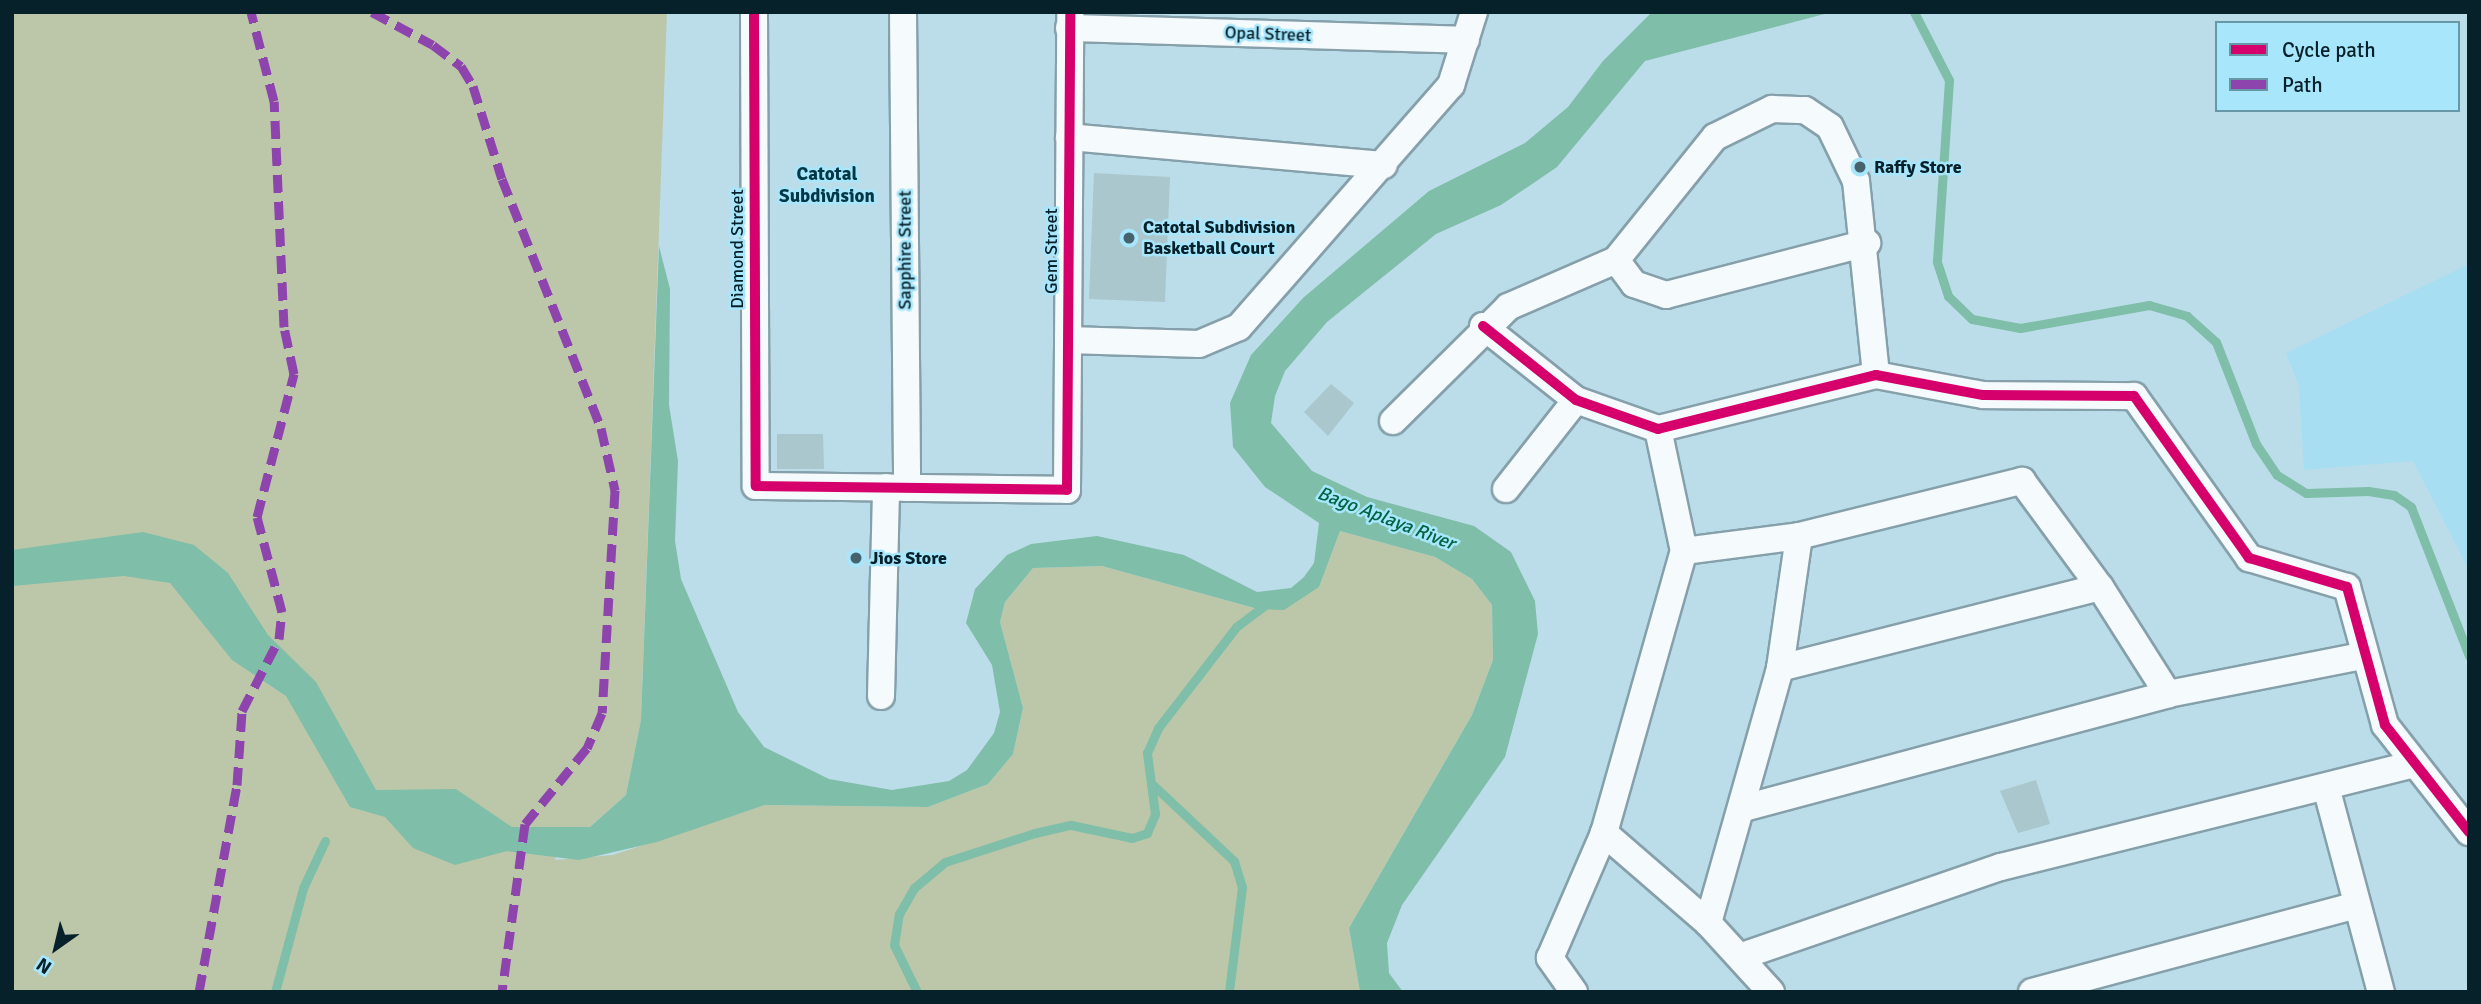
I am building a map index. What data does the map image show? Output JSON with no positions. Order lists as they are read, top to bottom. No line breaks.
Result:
{"streets":{"street":["Opal Street","Diamond Street","Sapphire Street","Gem Street"]},"crossings":[["Opal Street","Gem Street"],["Diamond Street","Sapphire Street"],["Diamond Street","Gem Street"],["Sapphire Street","Gem Street"]],"districts":["Catotal Subdivision"],"water":["Bago Aplaya River"],"places":["Raffy Store","Catotal Subdivision Basketball Court","Jios Store"],"legend":["Cycle path","Path"],"north":"bottom left"}
